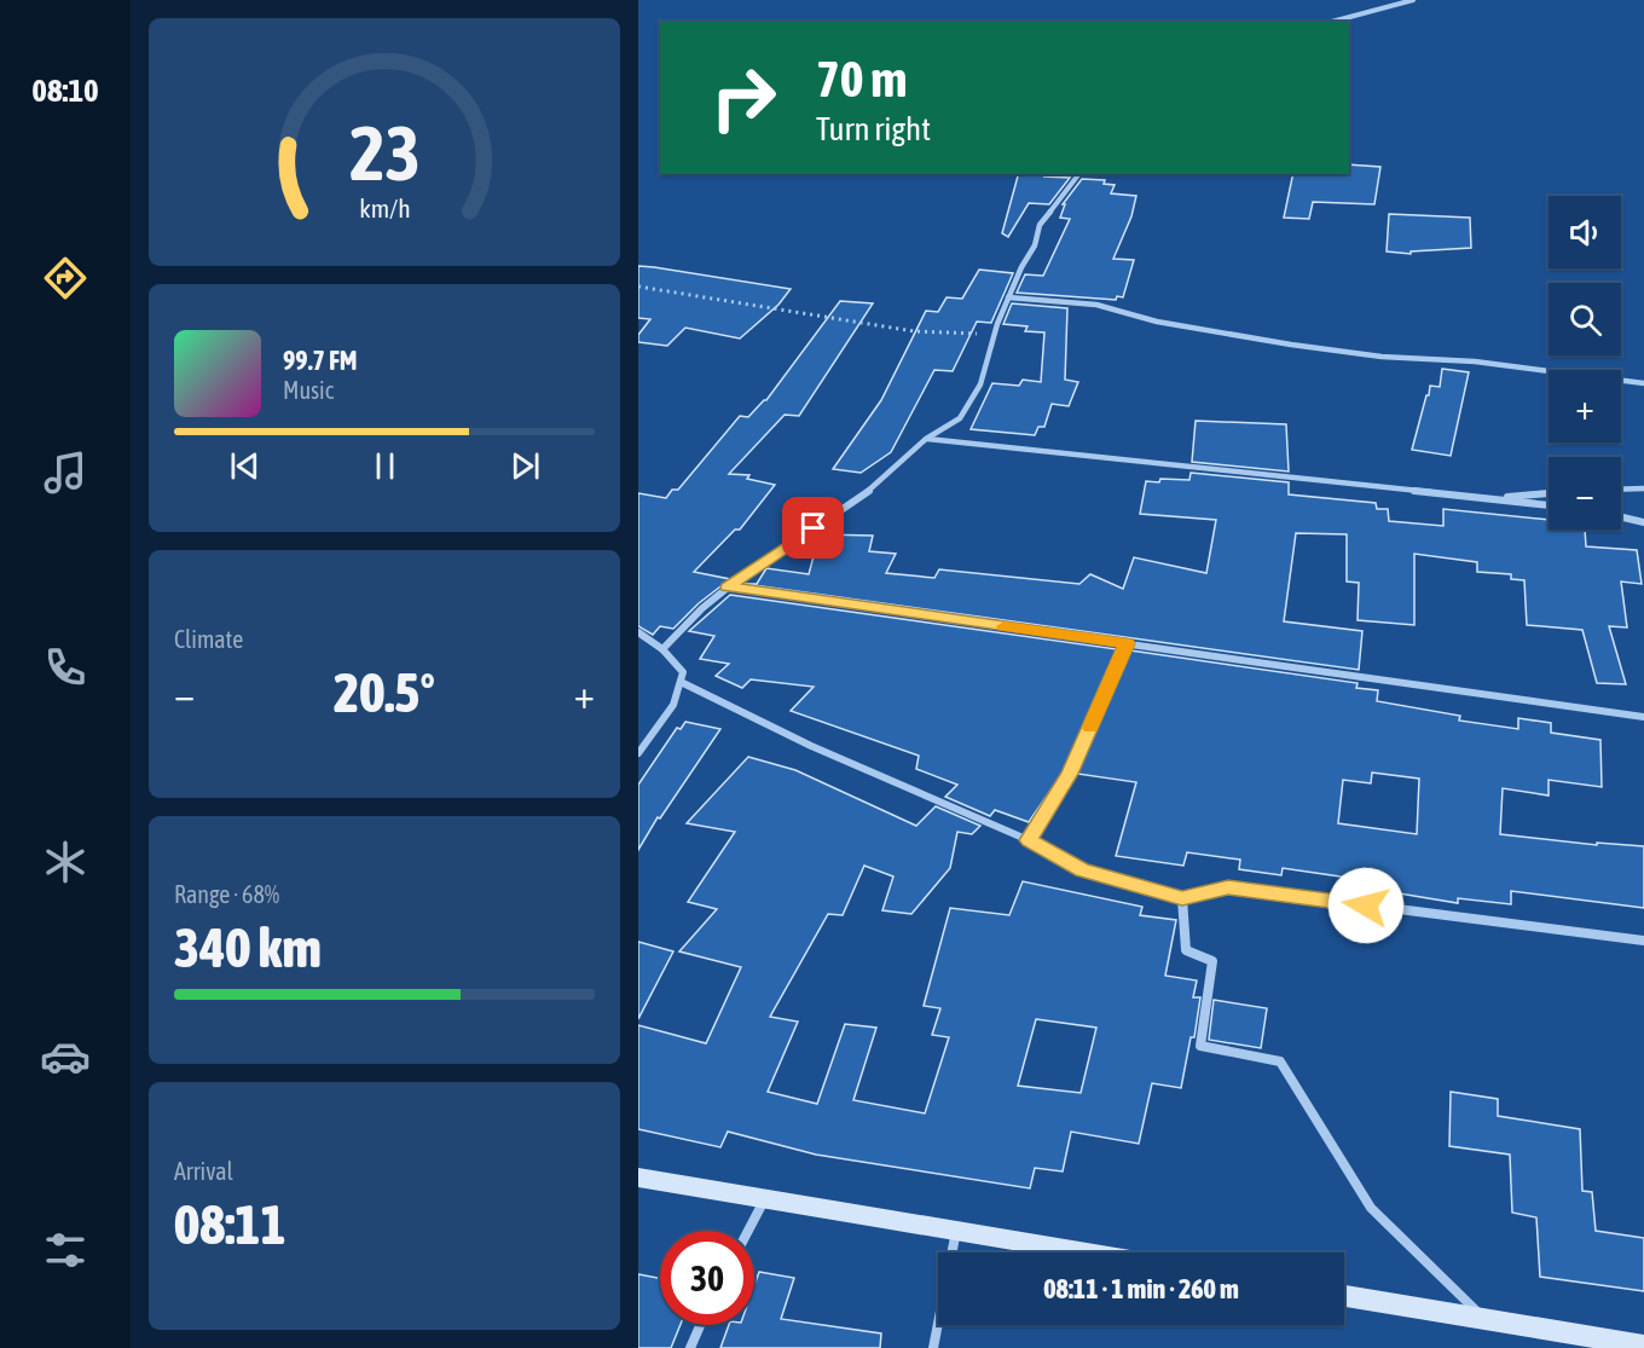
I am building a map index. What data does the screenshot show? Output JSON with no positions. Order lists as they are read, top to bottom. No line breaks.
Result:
{"page":{"tabs":"08:10","turn":["70 m","Turn right"],"map_buttons":["+","−"],"song":["99.7 FM","Music"],"tile":["Climate",["Range · 68%","340 km"],["Arrival","08:11"]],"heat":["−","20.5°","+"],"limit":"30","trip":"08:11 · 1 min · 260 m","gauge":["23","km/h"]}}
